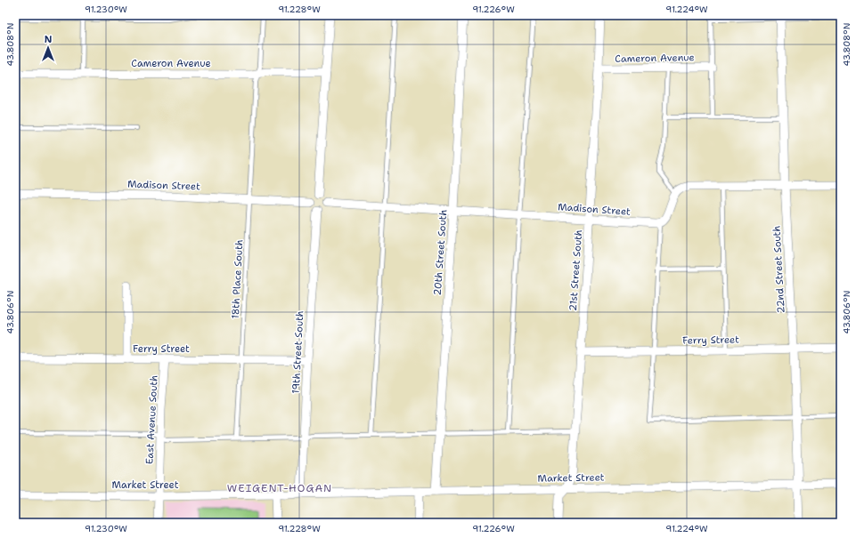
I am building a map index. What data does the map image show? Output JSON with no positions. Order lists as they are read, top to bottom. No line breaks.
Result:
{"streets":{"street":["Cameron Avenue","Madison Street","20th Street South","22nd Street South","21st Street South","Ferry Street","19th Street South","East Avenue South","Market Street"],"lane":["18th Place South"]},"crossings":[["Cameron Avenue","21st Street South"],["Cameron Avenue","18th Place South"],["Madison Street","20th Street South"],["Madison Street","21st Street South"],["Madison Street","18th Place South"],["Madison Street","19th Street South"],["20th Street South","Market Street"],["22nd Street South","Ferry Street"],["22nd Street South","Market Street"],["21st Street South","Ferry Street"],["21st Street South","Market Street"],["18th Place South","Ferry Street"],["Ferry Street","19th Street South"],["Ferry Street","East Avenue South"],["19th Street South","Market Street"],["East Avenue South","Market Street"]],"districts":["WEIGENT-HOGAN"],"north":"top","coordinates":["91.230°W","91.228°W","91.226°W","91.224°W","43.808°N","43.806°N"]}
